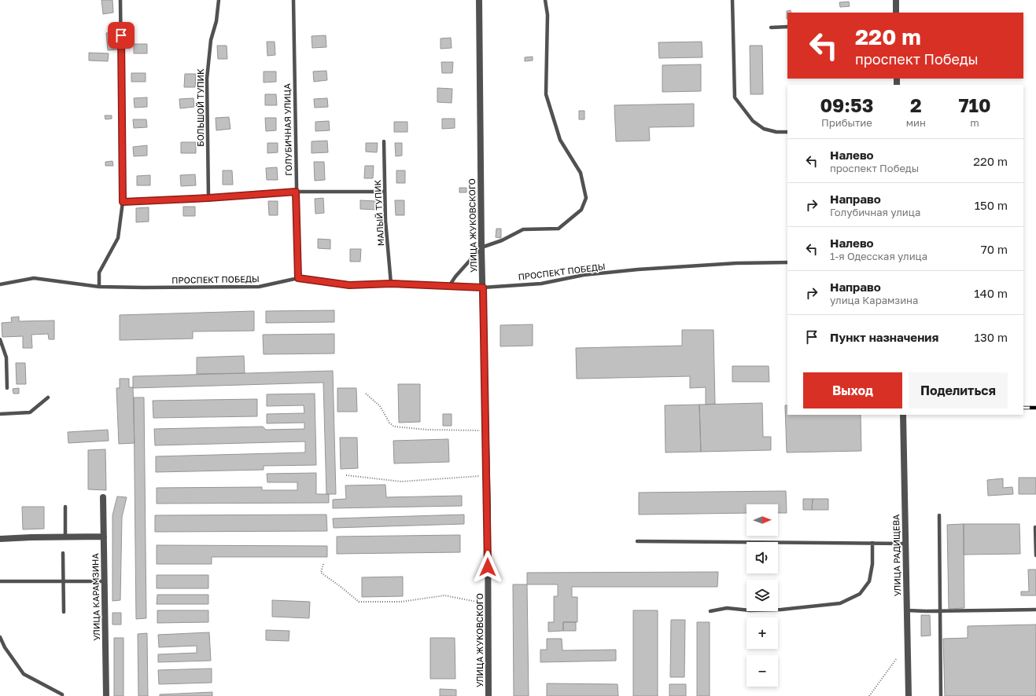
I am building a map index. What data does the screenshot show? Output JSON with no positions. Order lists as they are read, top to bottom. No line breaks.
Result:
{"streets":{"street":["УЛИЦА ЖУКОВСКОГО","УЛИЦА РАДИЩЕВА","УЛИЦА КАРАМЗИНА"],"lane":["БОЛЬШОЙ ТУПИК","ГОЛУБИЧНАЯ УЛИЦА","МАЛЫЙ ТУПИК","ПРОСПЕКТ ПОБЕДЫ"]},"crossings":[["ГОЛУБИЧНАЯ УЛИЦА","ПРОСПЕКТ ПОБЕДЫ"],["МАЛЫЙ ТУПИК","ПРОСПЕКТ ПОБЕДЫ"],["УЛИЦА ЖУКОВСКОГО","ПРОСПЕКТ ПОБЕДЫ"]],"north":"right","page":{"turn":["220 m","проспект Победы"],"eta":["09:53","Прибытие","2","мин","710","m"],"list":[{"name":"Налево","note":"проспект Победы","value":"220 m"},{"name":"Направо","note":"Голубичная улица","value":"150 m"},{"name":"Налево","note":"1-я Одесская улица","value":"70 m"},{"name":"Направо","note":"улица Карамзина","value":"140 m"},{"name":"Пункт назначения","value":"130 m"}],"buttons":["Выход","Поделиться"],"map_buttons":["+","−"]}}
